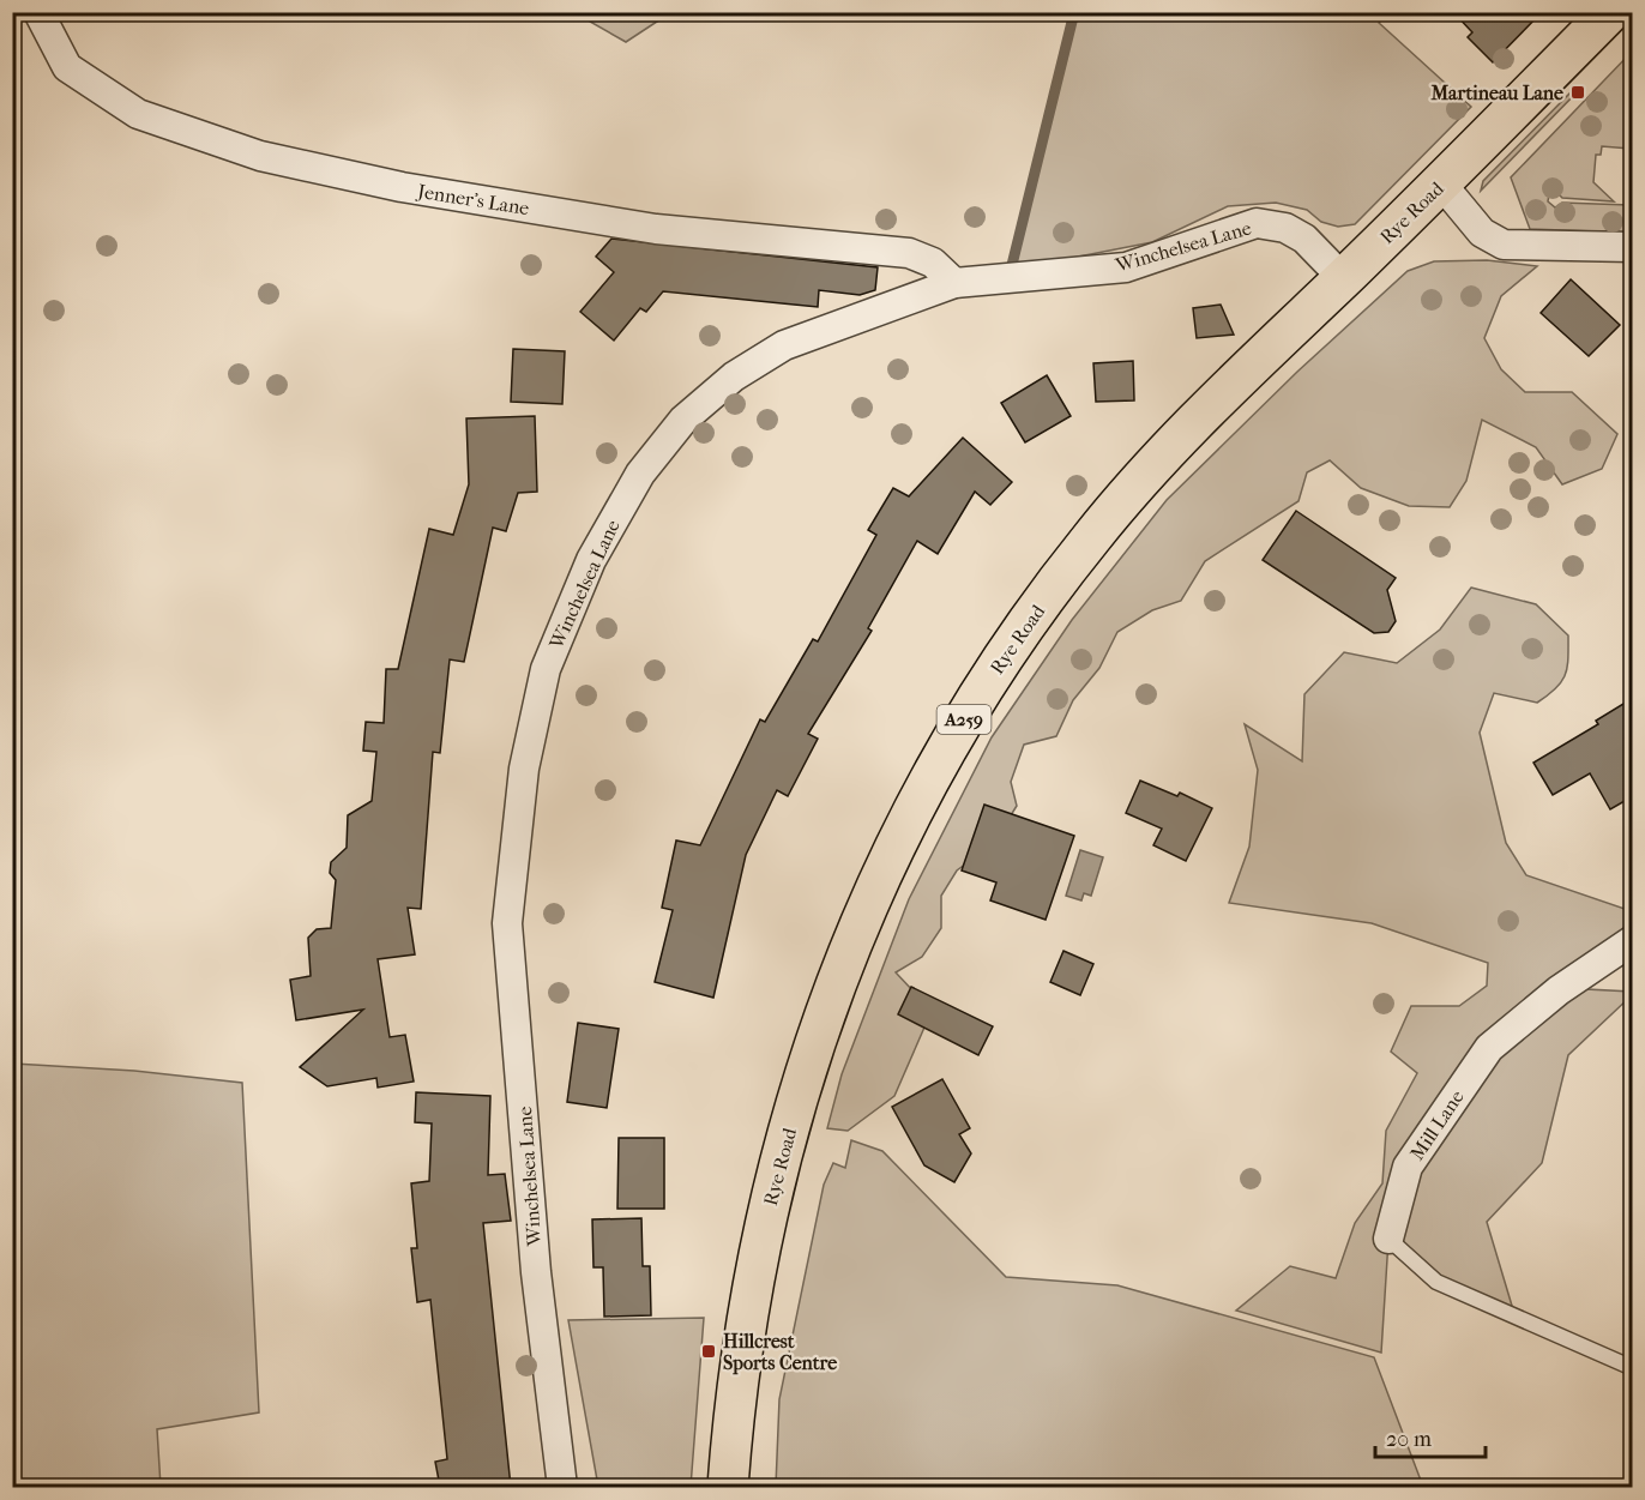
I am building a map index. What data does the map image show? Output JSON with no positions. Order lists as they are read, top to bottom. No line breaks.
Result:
{"streets":{"highway":["Rye Road","A259"],"street":["Jenner's Lane","Winchelsea Lane","Mill Lane"]},"crossings":[["Jenner's Lane","Winchelsea Lane"],["Rye Road","Winchelsea Lane"]],"places":{"transit":["Martineau Lane","Hillcrest Sports Centre"]},"scale_bar":"20 m"}
